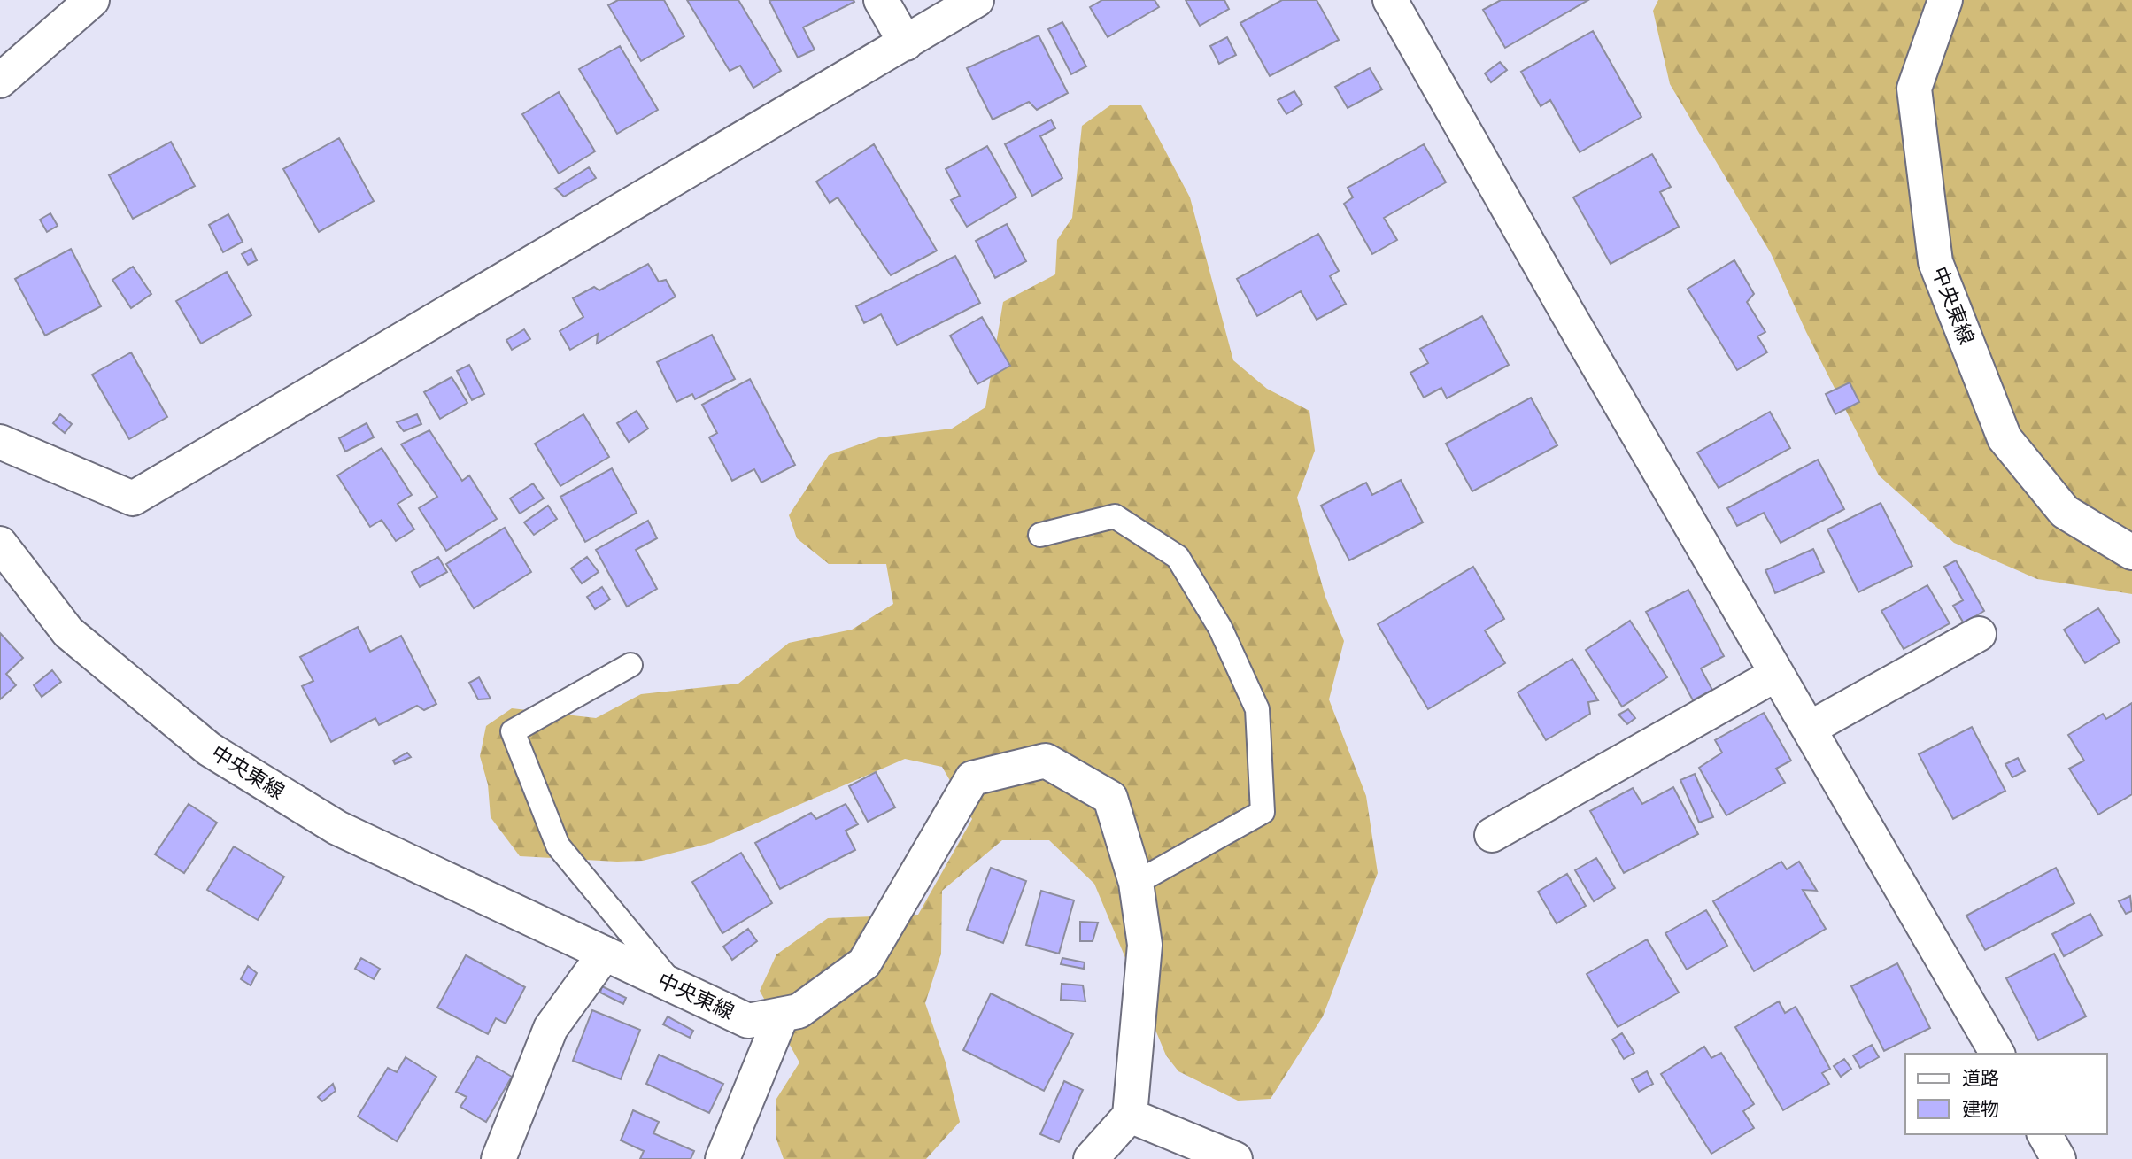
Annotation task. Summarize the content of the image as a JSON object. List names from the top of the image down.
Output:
{
  "streets": {
    "street": ["中央東線"]
  },
  "legend": ["道路", "建物"]
}
